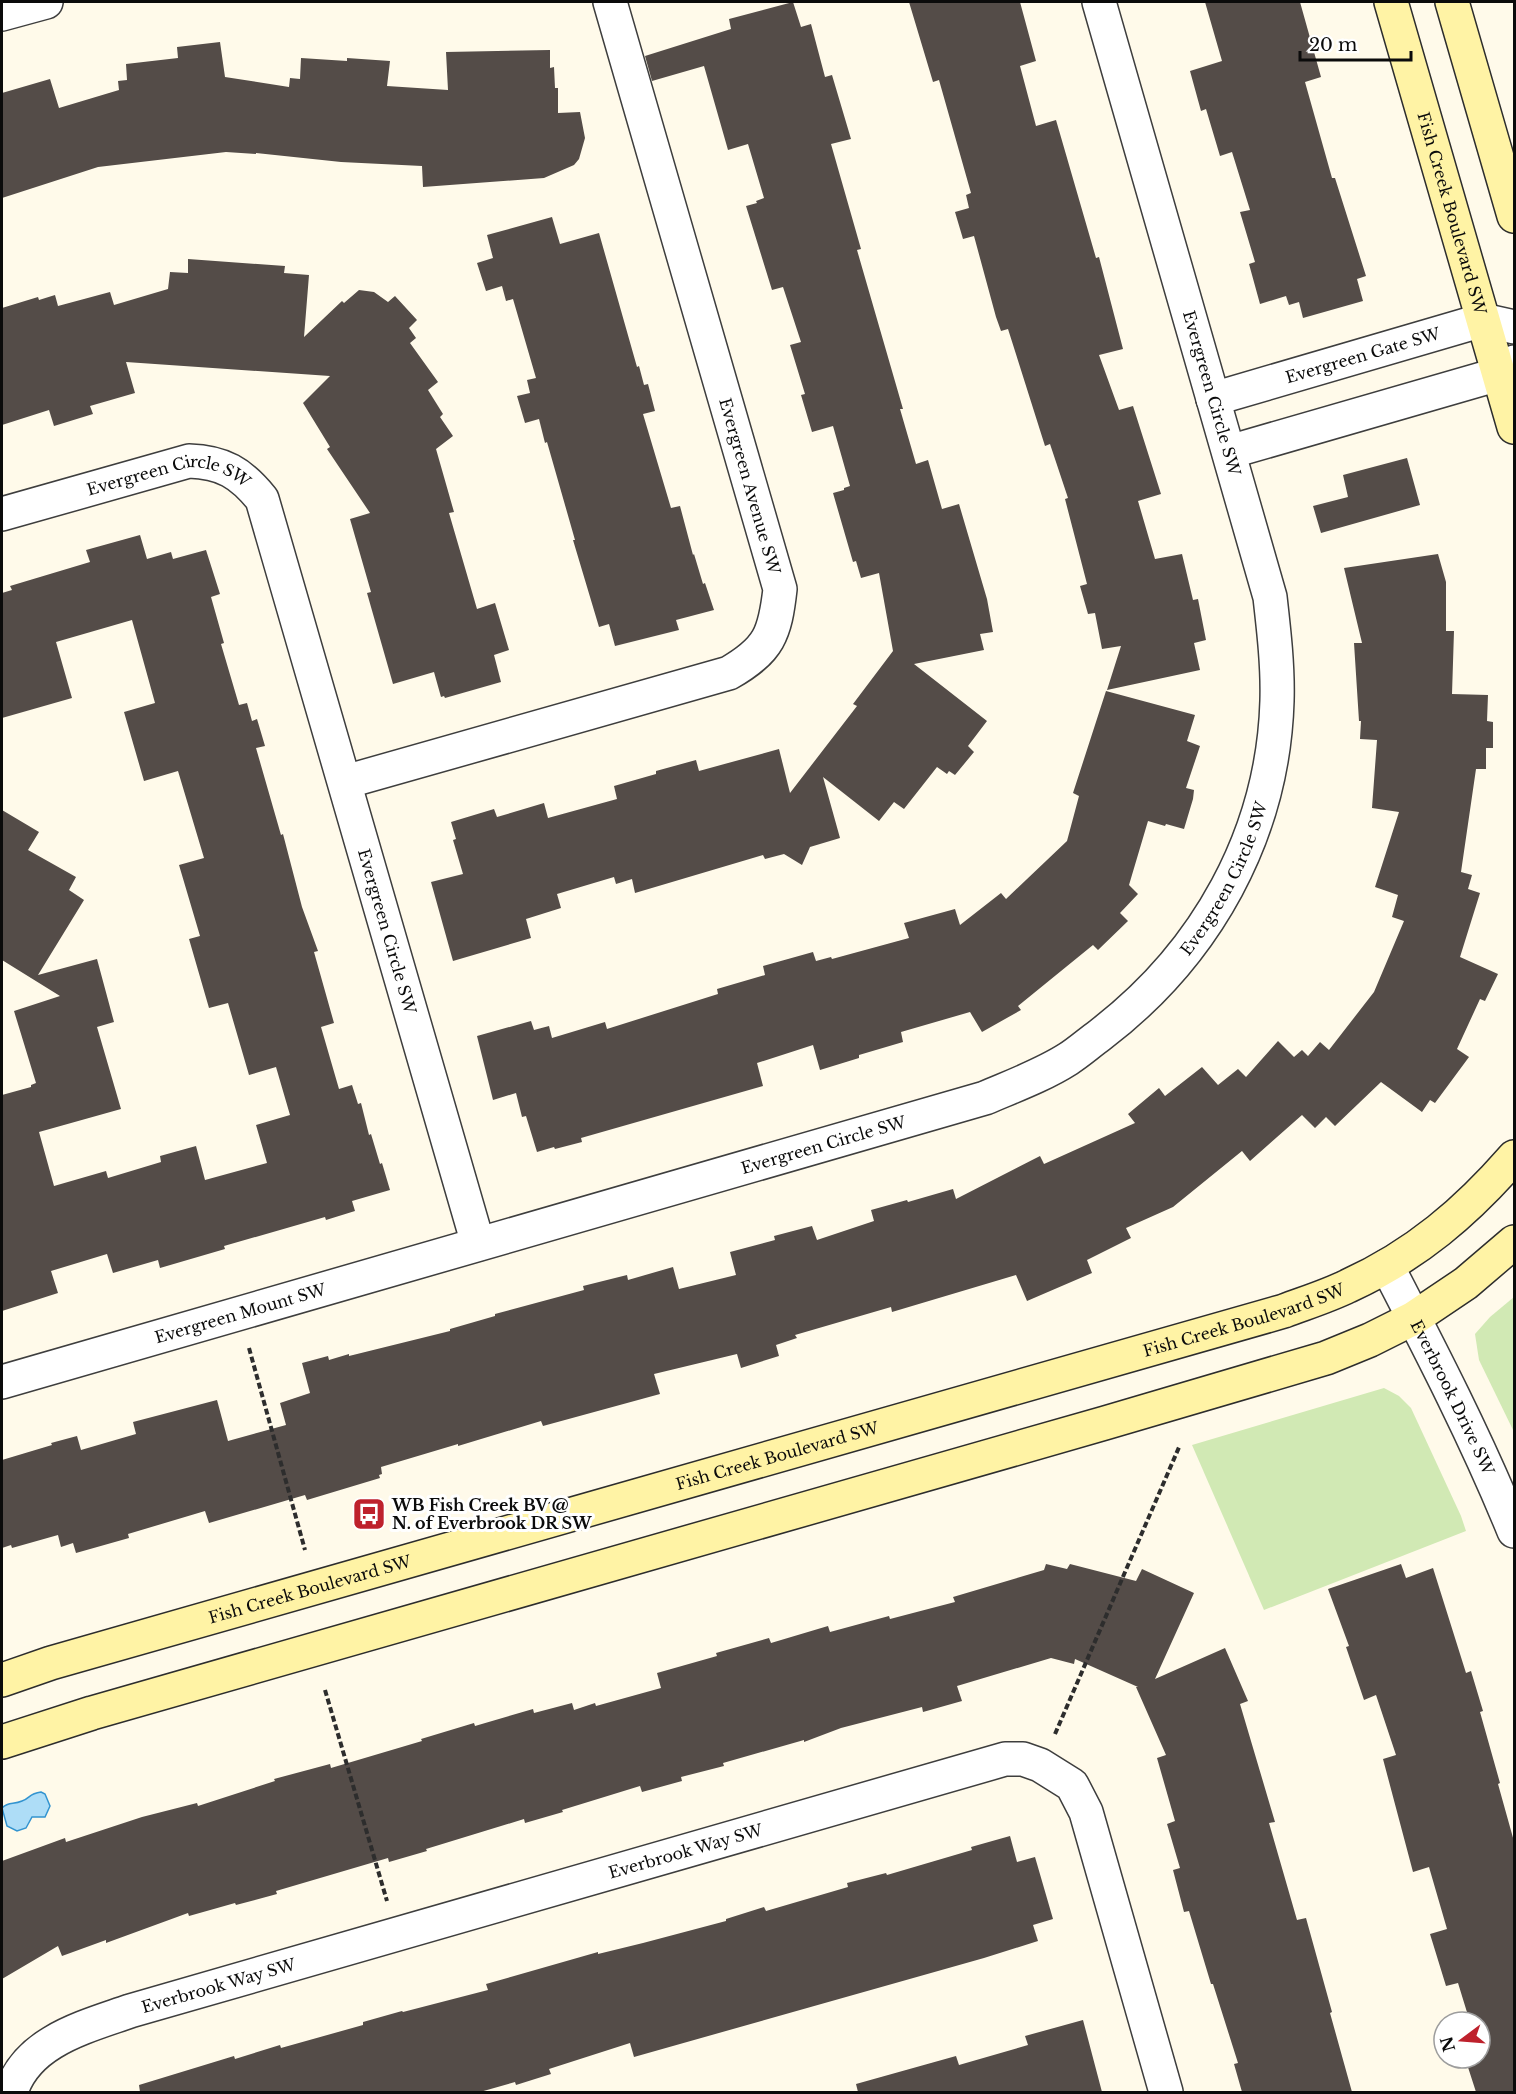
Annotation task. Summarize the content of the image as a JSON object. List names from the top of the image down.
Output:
{
  "streets": {
    "main road": ["Fish Creek Boulevard SW"],
    "street": [
      "Evergreen Gate SW",
      "Evergreen Circle SW",
      "Evergreen Avenue SW",
      "Evergreen Mount SW",
      "Everbrook Drive SW",
      "Everbrook Way SW"
    ]
  },
  "crossings": [
    ["Fish Creek Boulevard SW", "Evergreen Gate SW"],
    ["Fish Creek Boulevard SW", "Everbrook Drive SW"],
    ["Evergreen Gate SW", "Evergreen Circle SW"],
    ["Evergreen Circle SW", "Evergreen Avenue SW"],
    ["Evergreen Circle SW", "Evergreen Mount SW"]
  ],
  "places": {
    "bus stop": ["WB Fish Creek BV @ N. of Everbrook DR SW"]
  },
  "scale_bar": "20 m",
  "north": "left"
}
